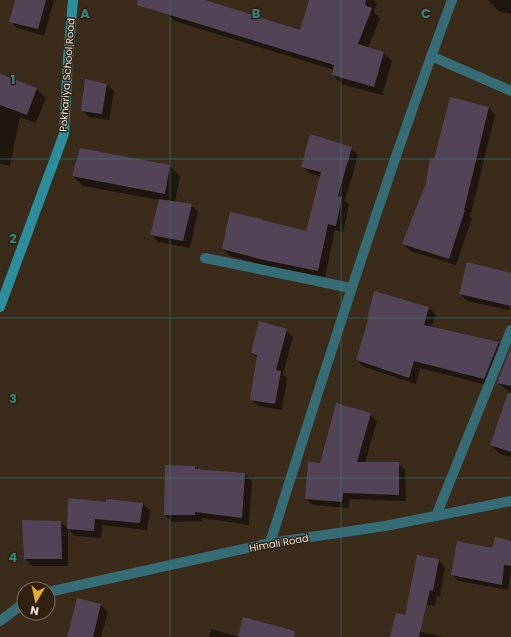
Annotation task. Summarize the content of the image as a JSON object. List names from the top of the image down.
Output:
{
  "streets": {
    "main road": ["Pokhariya School Road"],
    "street": ["Himali Road"]
  },
  "north": "bottom",
  "grid": {
    "columns": ["A", "B", "C"],
    "rows": [
      "1",
      "2",
      "3",
      "4"
    ]
  }
}
